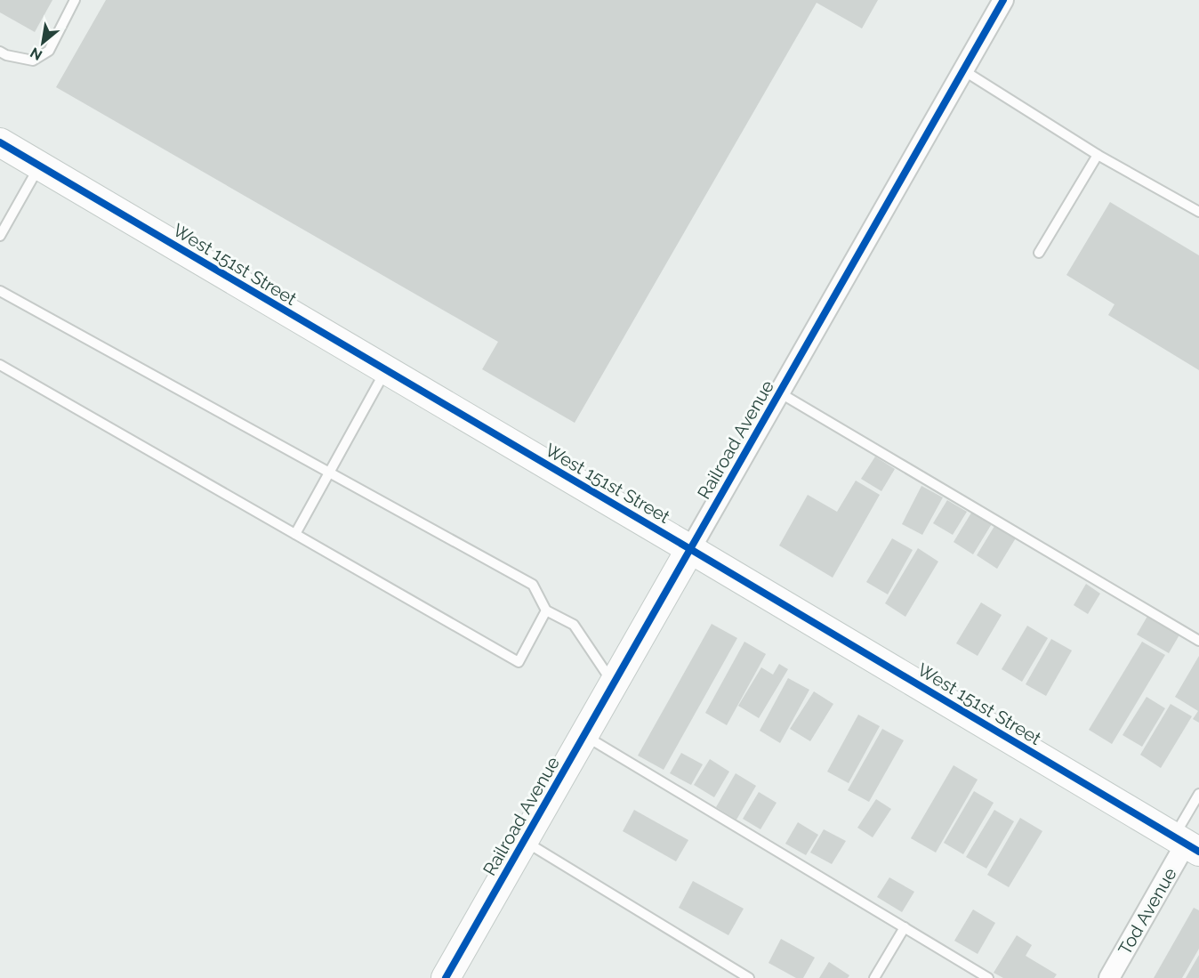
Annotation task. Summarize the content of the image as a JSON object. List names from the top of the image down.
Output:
{
  "streets": {
    "street": ["West 151st Street", "Railroad Avenue", "Tod Avenue"]
  },
  "crossings": [
    ["West 151st Street", "Railroad Avenue"],
    ["West 151st Street", "Tod Avenue"]
  ],
  "north": "bottom left"
}
